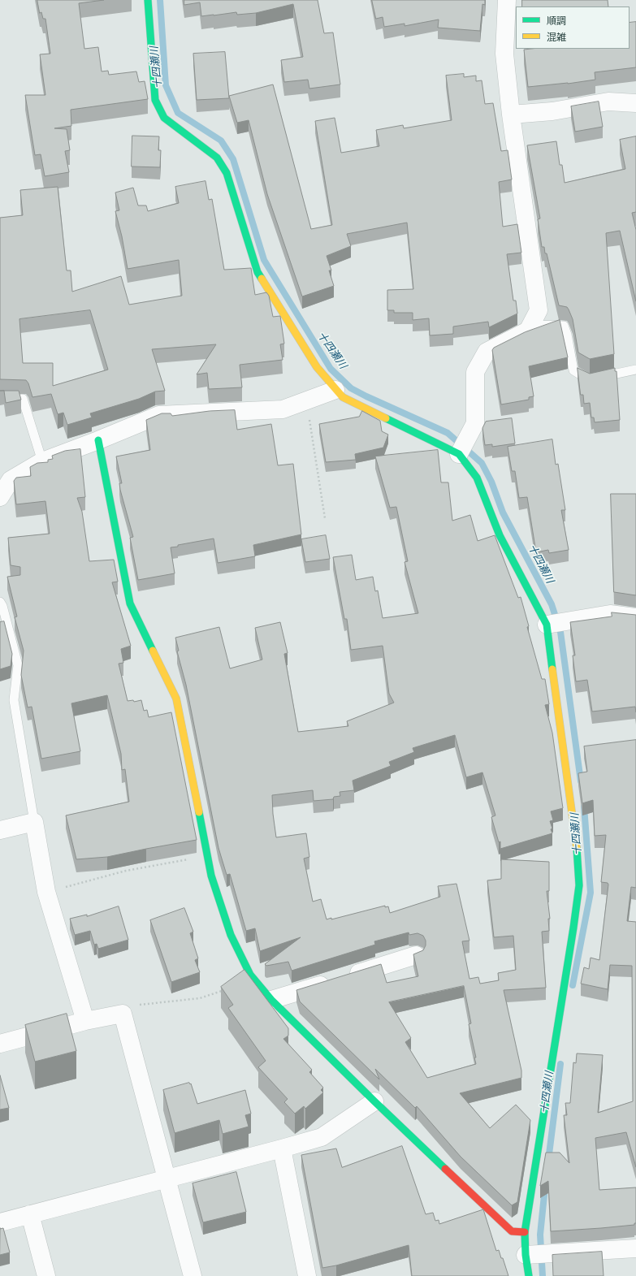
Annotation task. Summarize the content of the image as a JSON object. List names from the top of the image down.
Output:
{
  "water": ["十四瀬川"],
  "legend": ["順調", "混雑"]
}
